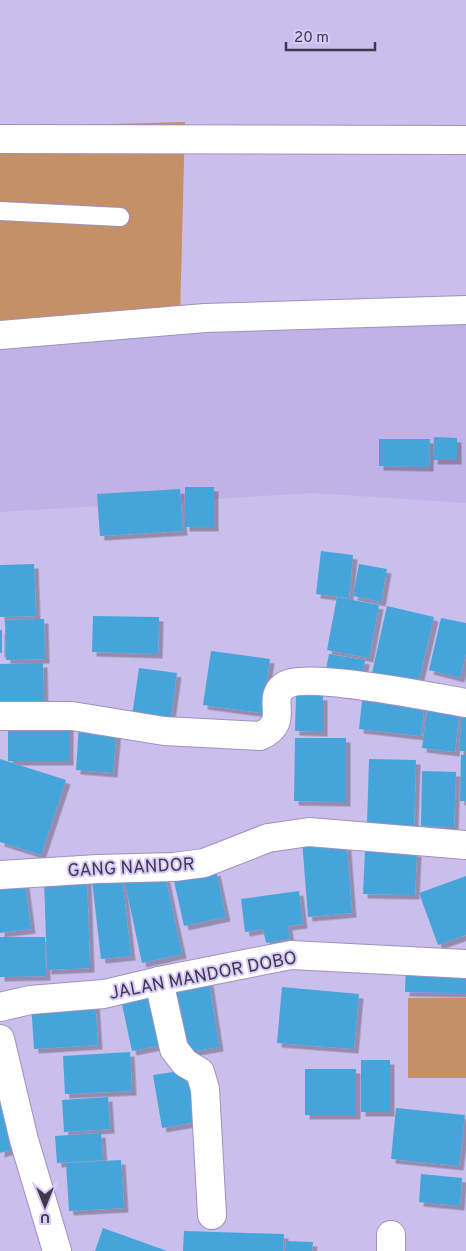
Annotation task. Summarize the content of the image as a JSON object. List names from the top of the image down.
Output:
{
  "streets": {
    "street": ["GANG NANDOR", "JALAN MANDOR DOBO"]
  },
  "scale_bar": "20 m",
  "north": "bottom"
}
